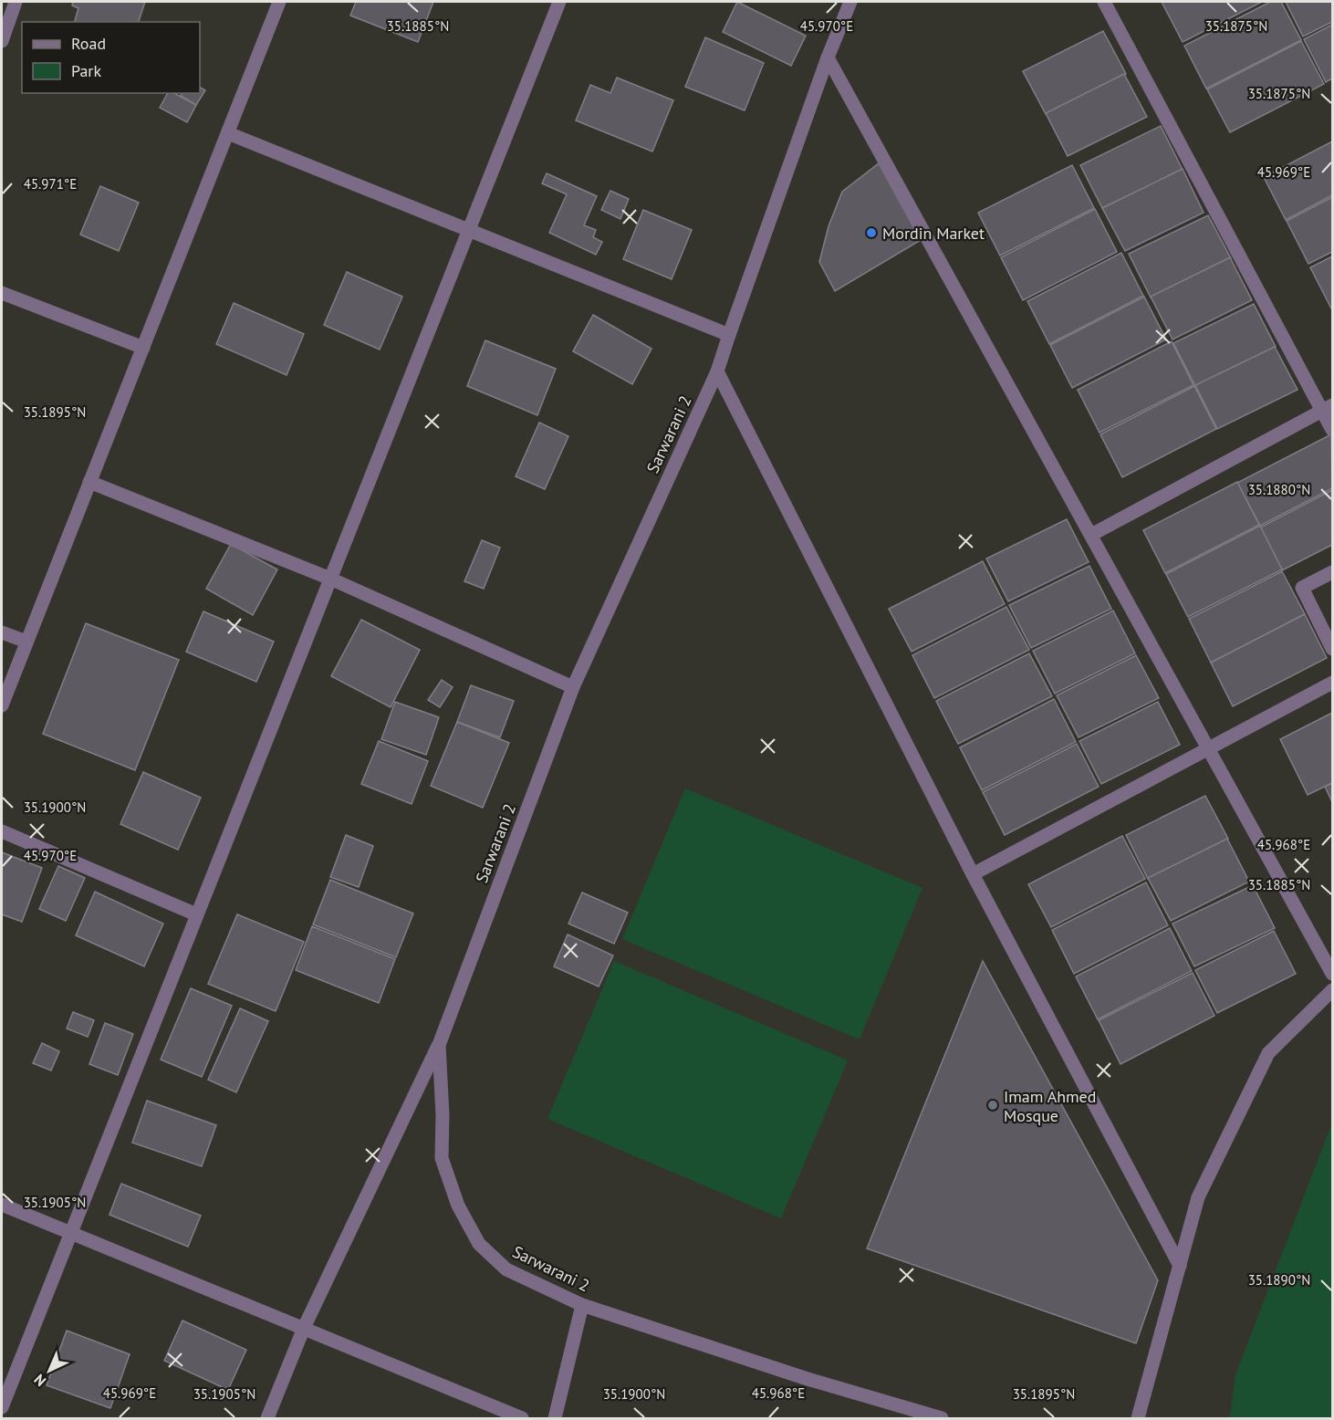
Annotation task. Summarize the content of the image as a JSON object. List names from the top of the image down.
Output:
{
  "streets": {
    "street": ["Sarwarani 2"]
  },
  "places": ["Mordin Market", "Imam Ahmed Mosque"],
  "legend": ["Road", "Park"],
  "north": "bottom left",
  "coordinates": [
    "35.1885°N",
    "35.1875°N",
    "45.970°E",
    "45.969°E",
    "45.971°E",
    "35.1895°N",
    "35.1880°N",
    "35.1900°N",
    "45.968°E",
    "35.1905°N",
    "35.1890°N"
  ]
}
